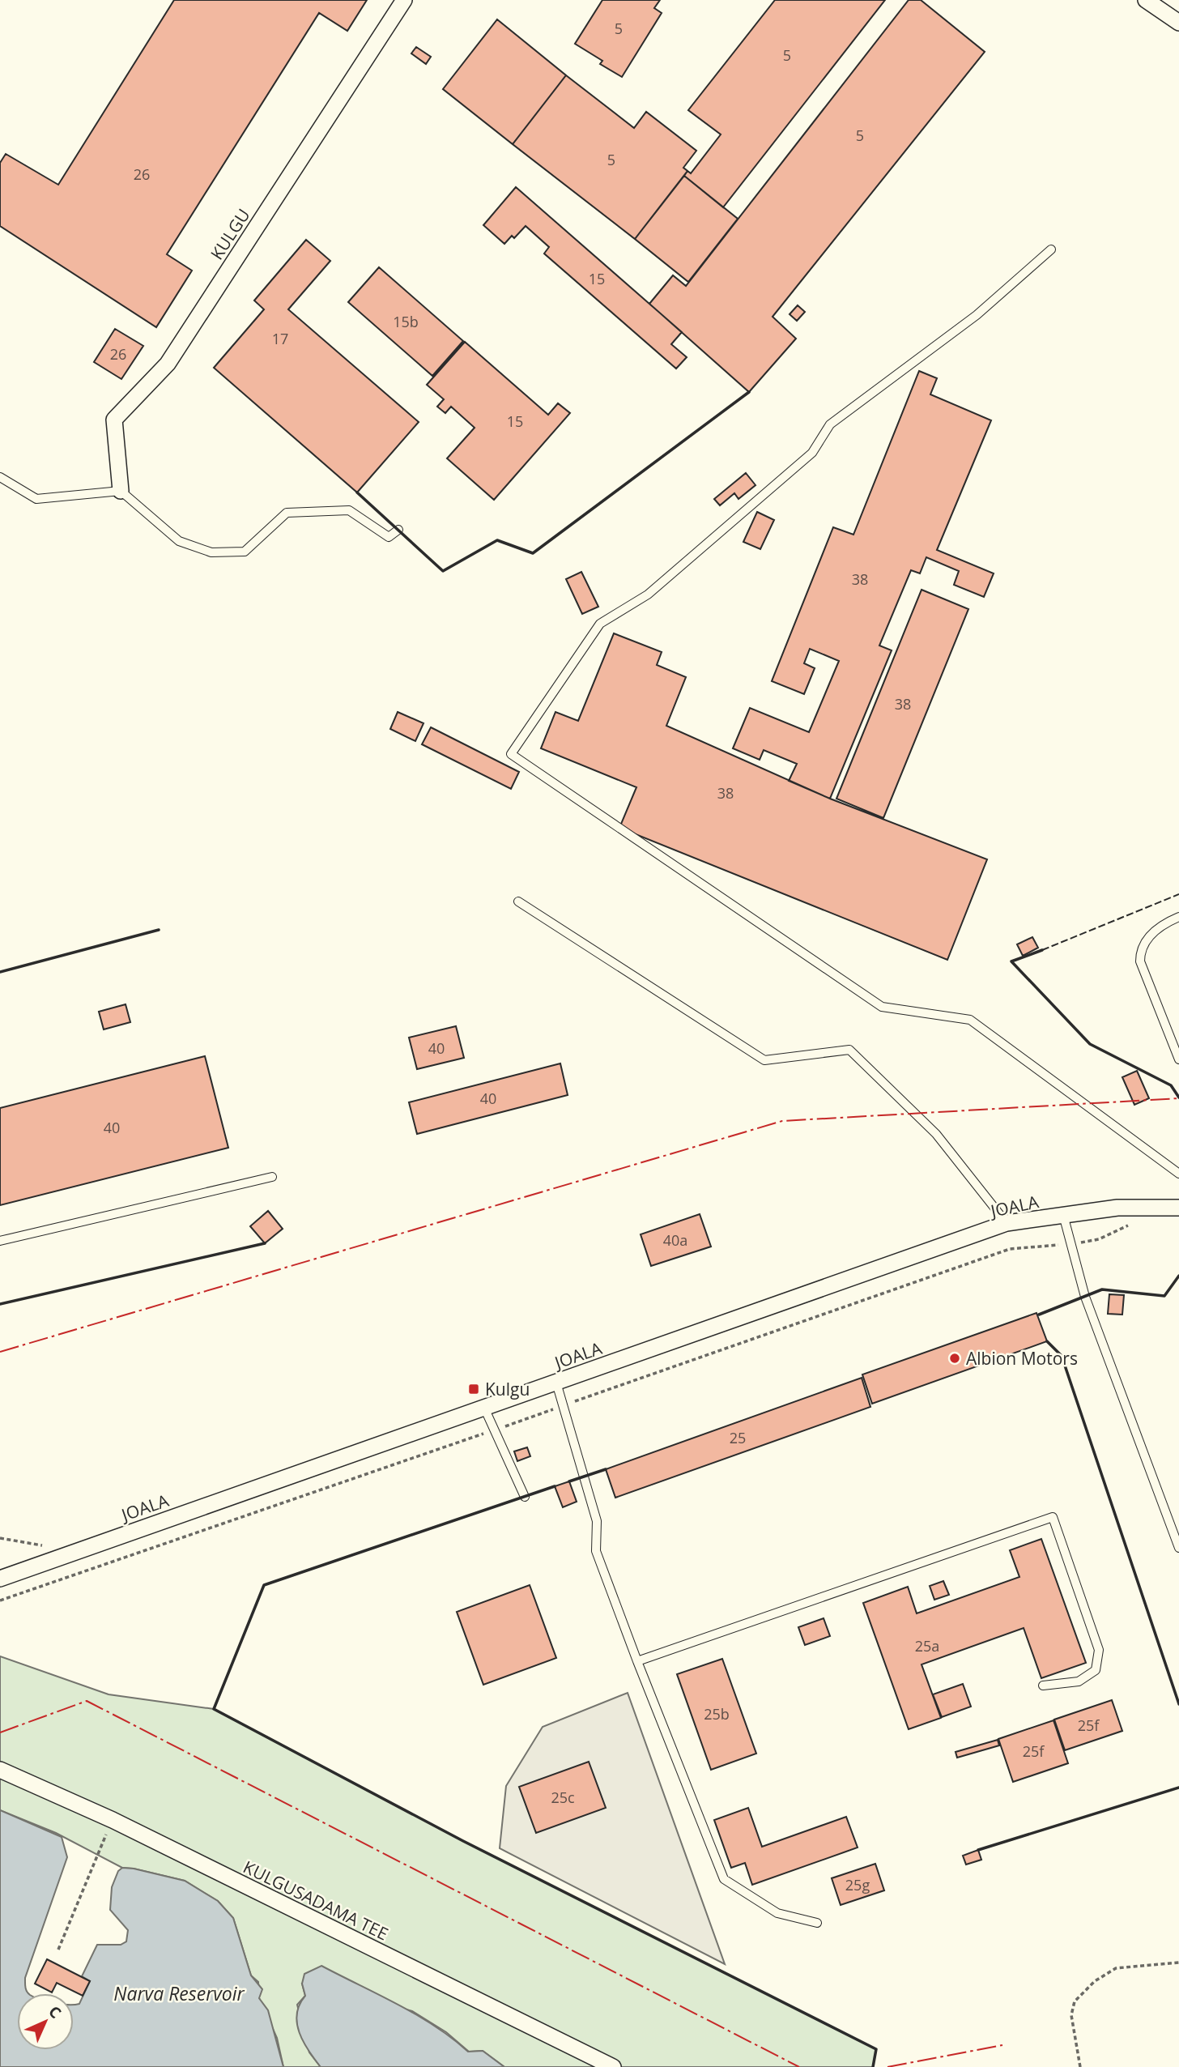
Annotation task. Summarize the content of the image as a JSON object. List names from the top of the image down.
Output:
{
  "streets": {
    "street": ["KULGU", "JOALA", "KULGUSADAMA TEE"]
  },
  "water": ["Narva Reservoir"],
  "places": {
    "other": ["Albion Motors"],
    "transit": ["Kulgu"]
  },
  "house_numbers": [
    "5",
    "5",
    "5",
    "5",
    "26",
    "15",
    "15b",
    "17",
    "26",
    "15",
    "38",
    "38",
    "38",
    "40",
    "40",
    "40",
    "40a",
    "25",
    "25a",
    "25b",
    "25f",
    "25f",
    "25c",
    "25g"
  ],
  "north": "top right"
}
